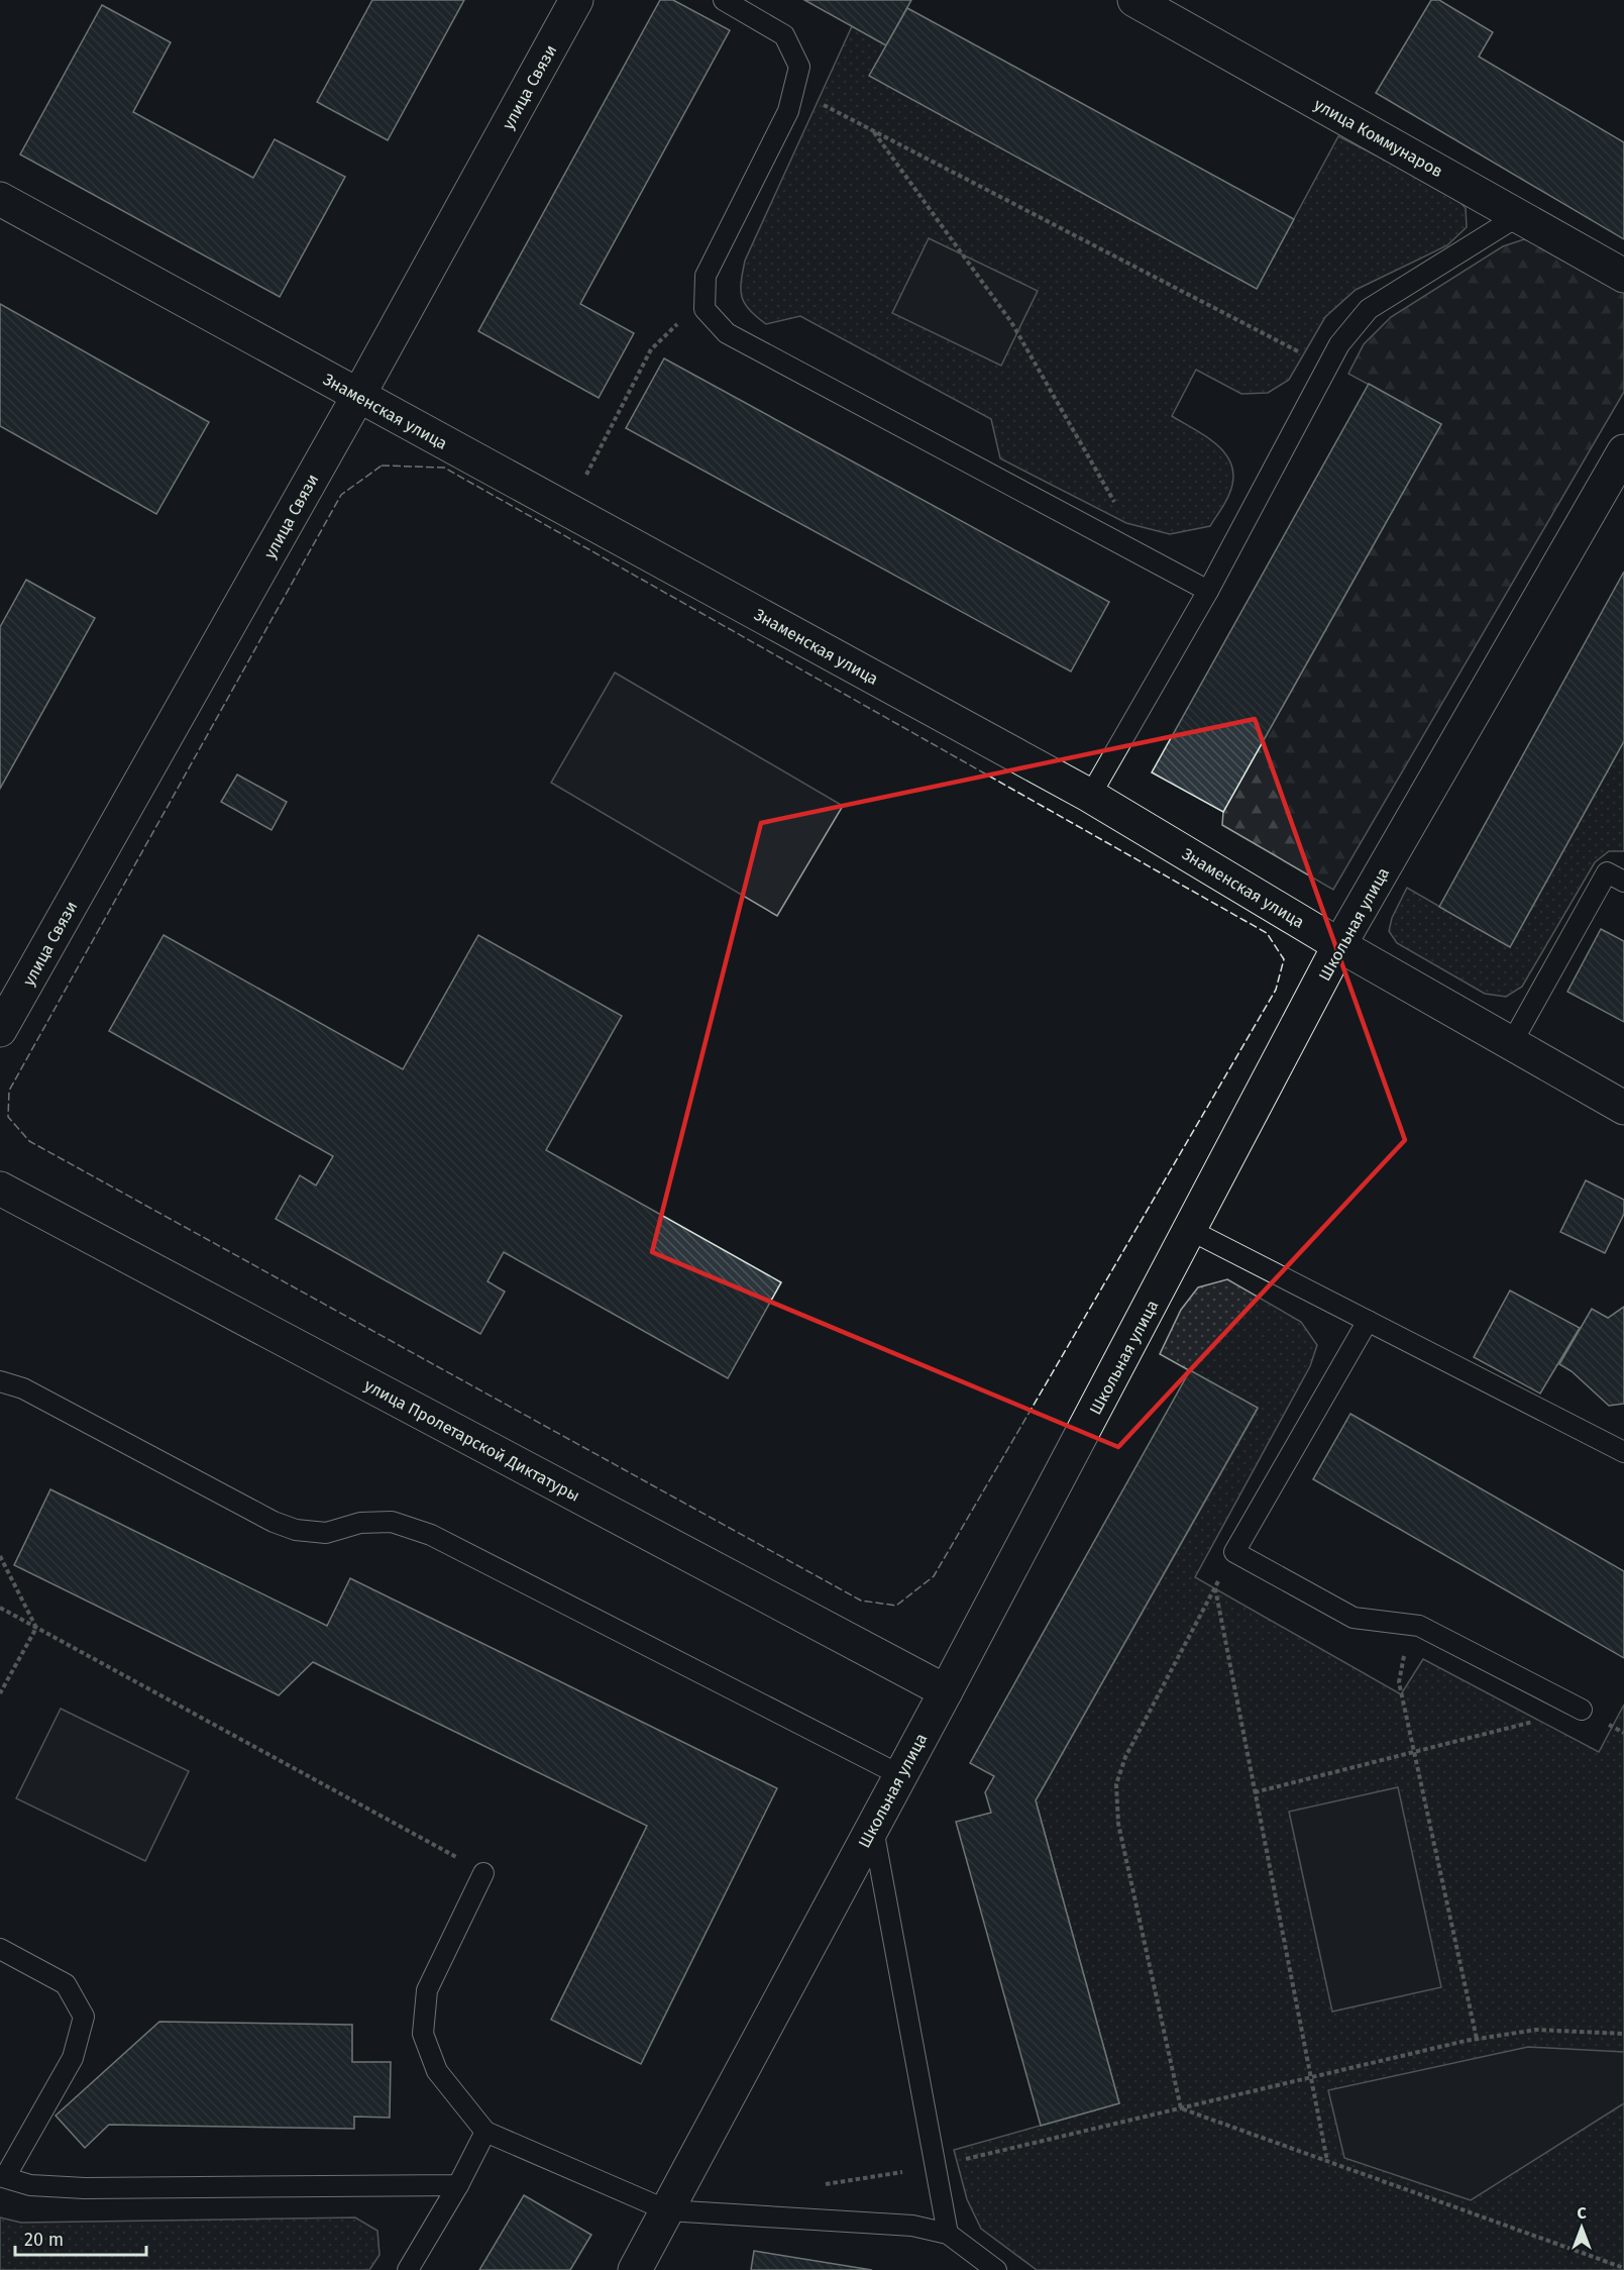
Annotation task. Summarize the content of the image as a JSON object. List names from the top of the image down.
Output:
{
  "streets": {
    "street": [
      "улица Связи",
      "улица Коммунаров",
      "Знаменская улица",
      "Школьная улица",
      "улица Пролетарской Диктатуры"
    ]
  },
  "crossings": [
    ["улица Связи", "Знаменская улица"],
    ["Знаменская улица", "Школьная улица"],
    ["Школьная улица", "улица Пролетарской Диктатуры"]
  ],
  "scale_bar": "20 m",
  "north": "top"
}
